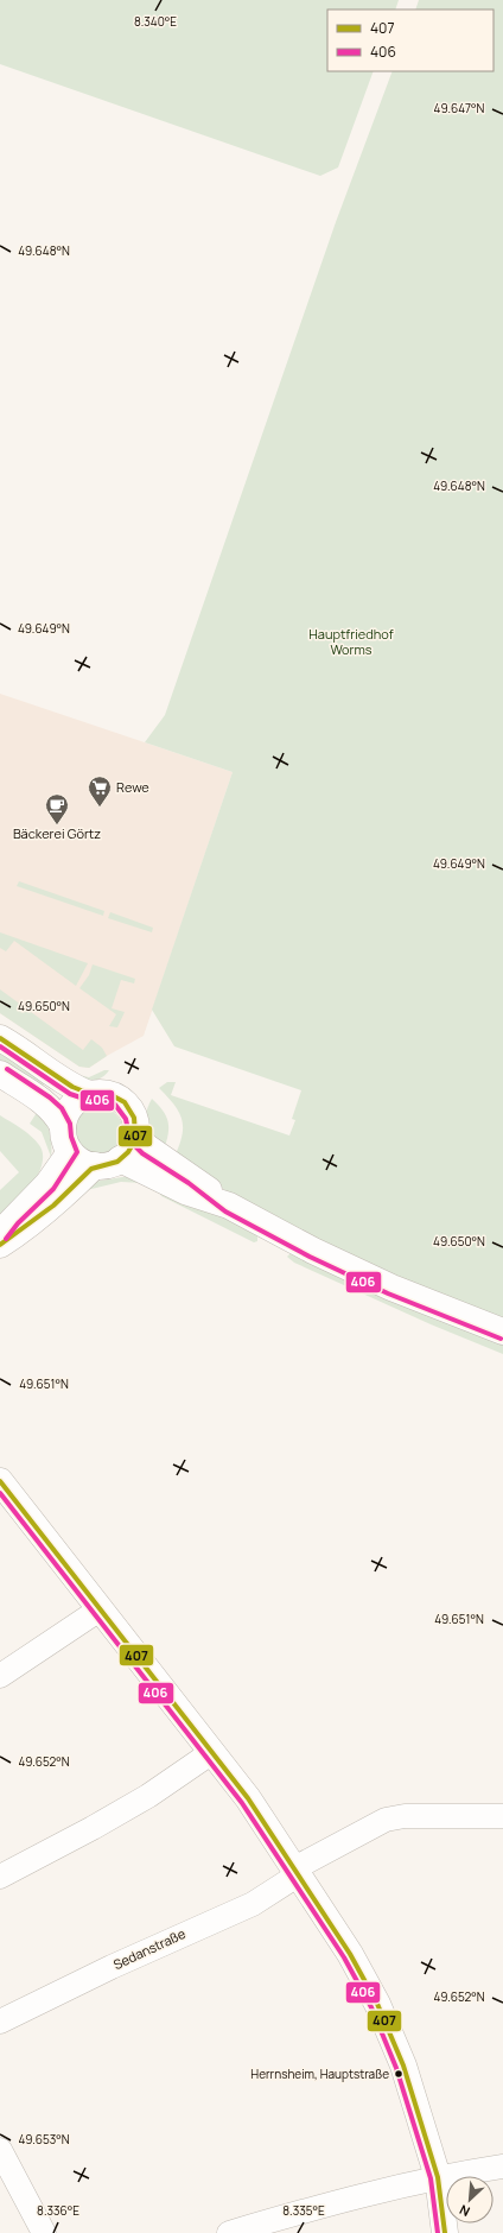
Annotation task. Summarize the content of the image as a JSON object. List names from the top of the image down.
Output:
{
  "streets": {
    "street": ["Sedanstraße"]
  },
  "parks": ["Hauptfriedhof Worms"],
  "places": {
    "supermarket": ["Rewe"],
    "cafe": ["Bäckerei Görtz"],
    "other": ["Herrnsheim, Hauptstraße"]
  },
  "lines": ["transit line 407", "transit line 406"],
  "legend": ["407", "406"],
  "north": "bottom left",
  "coordinates": [
    "8.340°E",
    "49.647°N",
    "49.648°N",
    "49.649°N",
    "49.650°N",
    "49.651°N",
    "49.652°N",
    "49.653°N",
    "8.336°E",
    "8.335°E"
  ]
}
